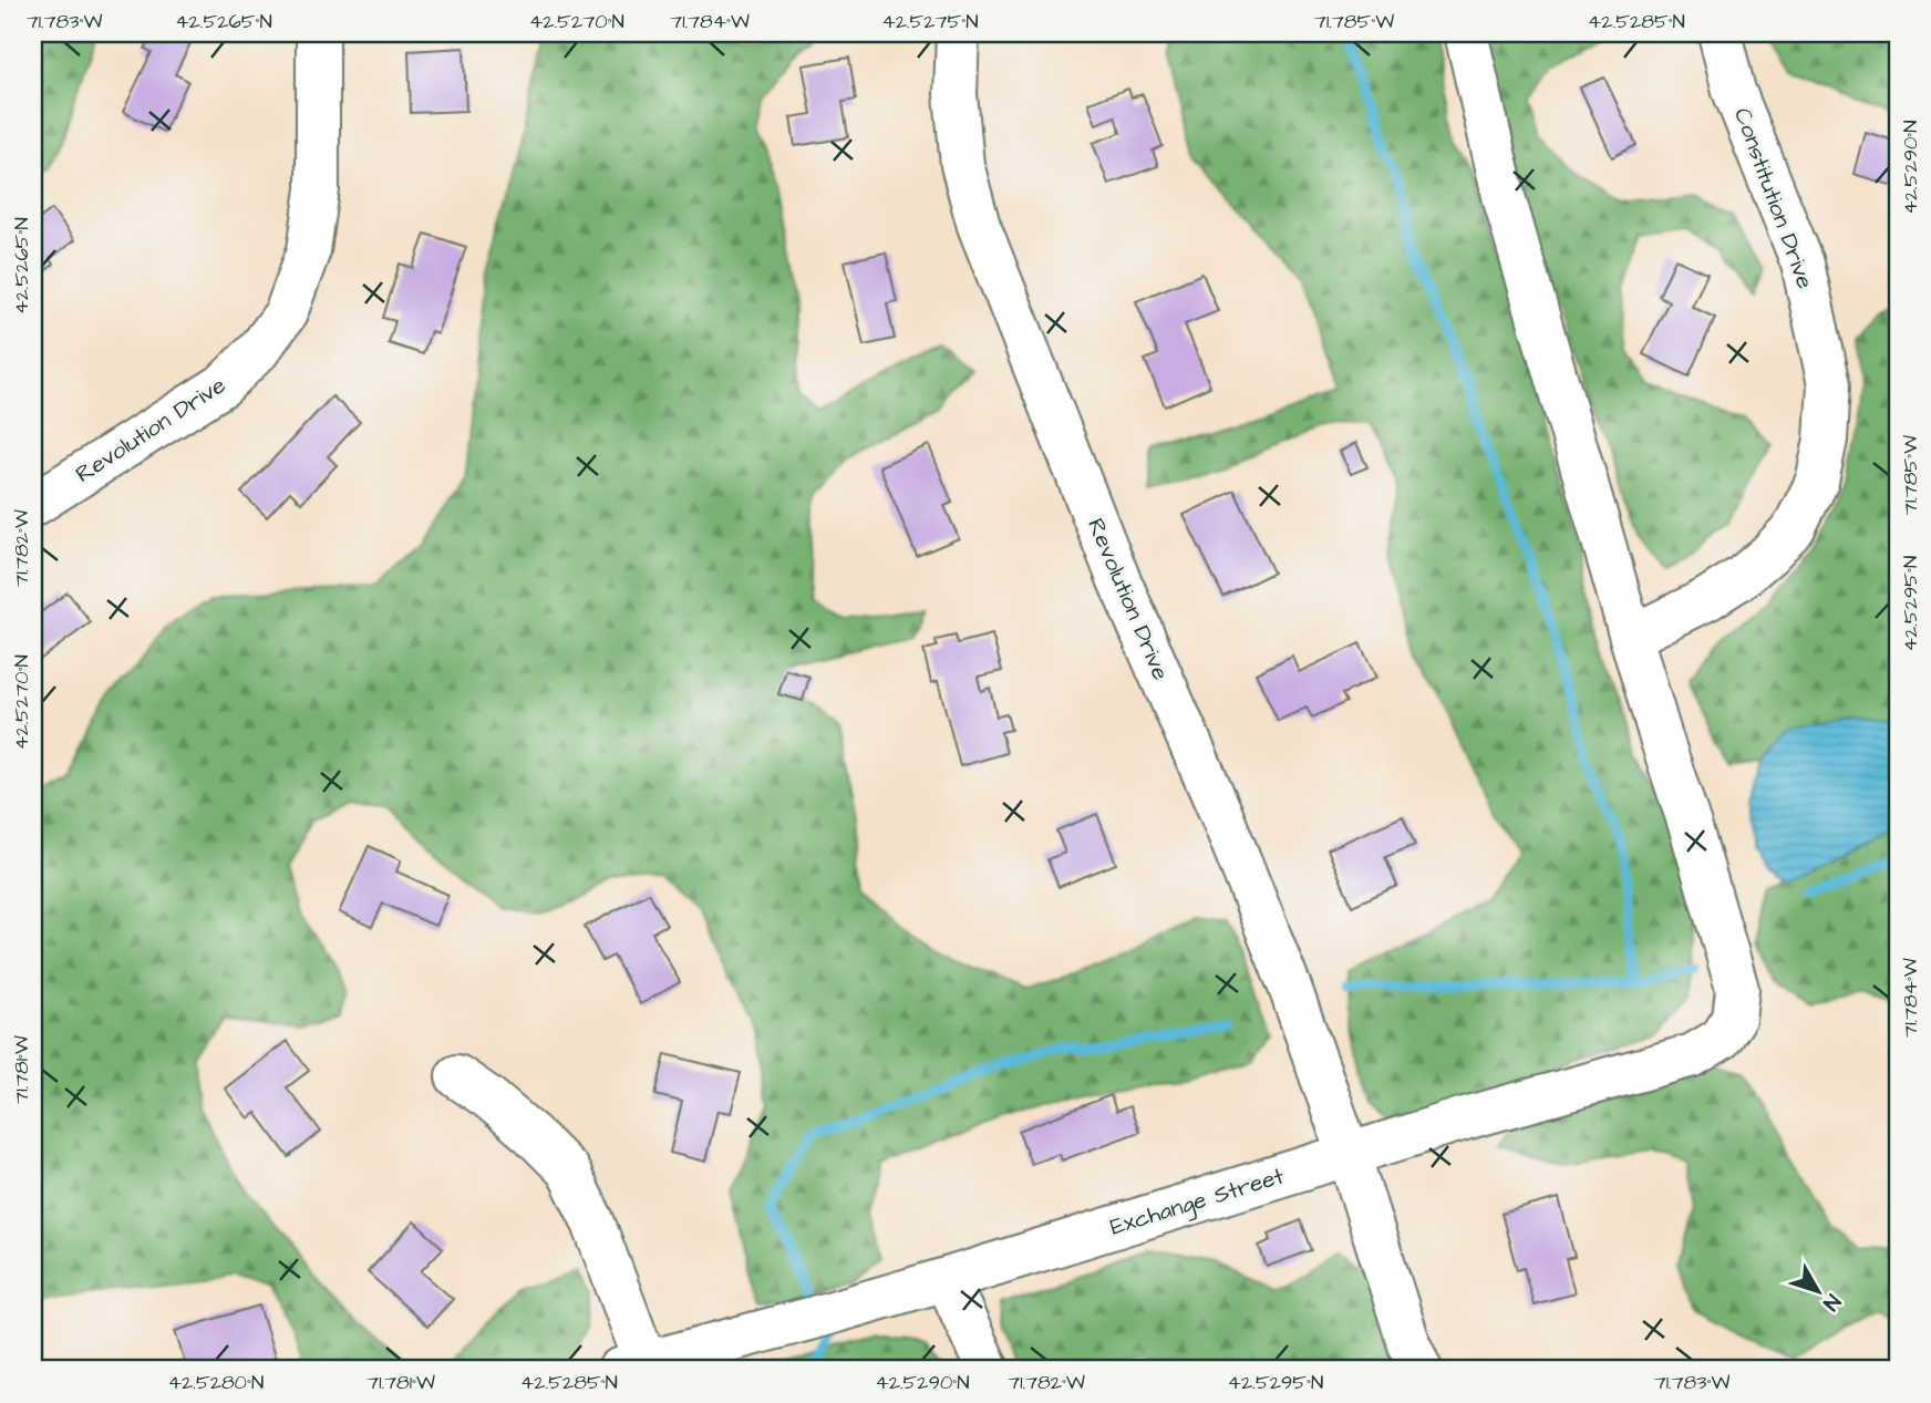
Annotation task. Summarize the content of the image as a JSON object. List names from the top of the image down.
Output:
{
  "streets": {
    "street": ["Constitution Drive", "Revolution Drive", "Exchange Street"]
  },
  "crossings": [
    ["Constitution Drive", "Exchange Street"],
    ["Revolution Drive", "Exchange Street"]
  ],
  "north": "bottom right",
  "coordinates": [
    "71.783°W",
    "42.5265°N",
    "42.5270°N",
    "71.784°W",
    "42.5275°N",
    "71.785°W",
    "42.5285°N",
    "42.5290°N",
    "71.782°W",
    "42.5295°N",
    "71.781°W",
    "42.5280°N"
  ]
}
